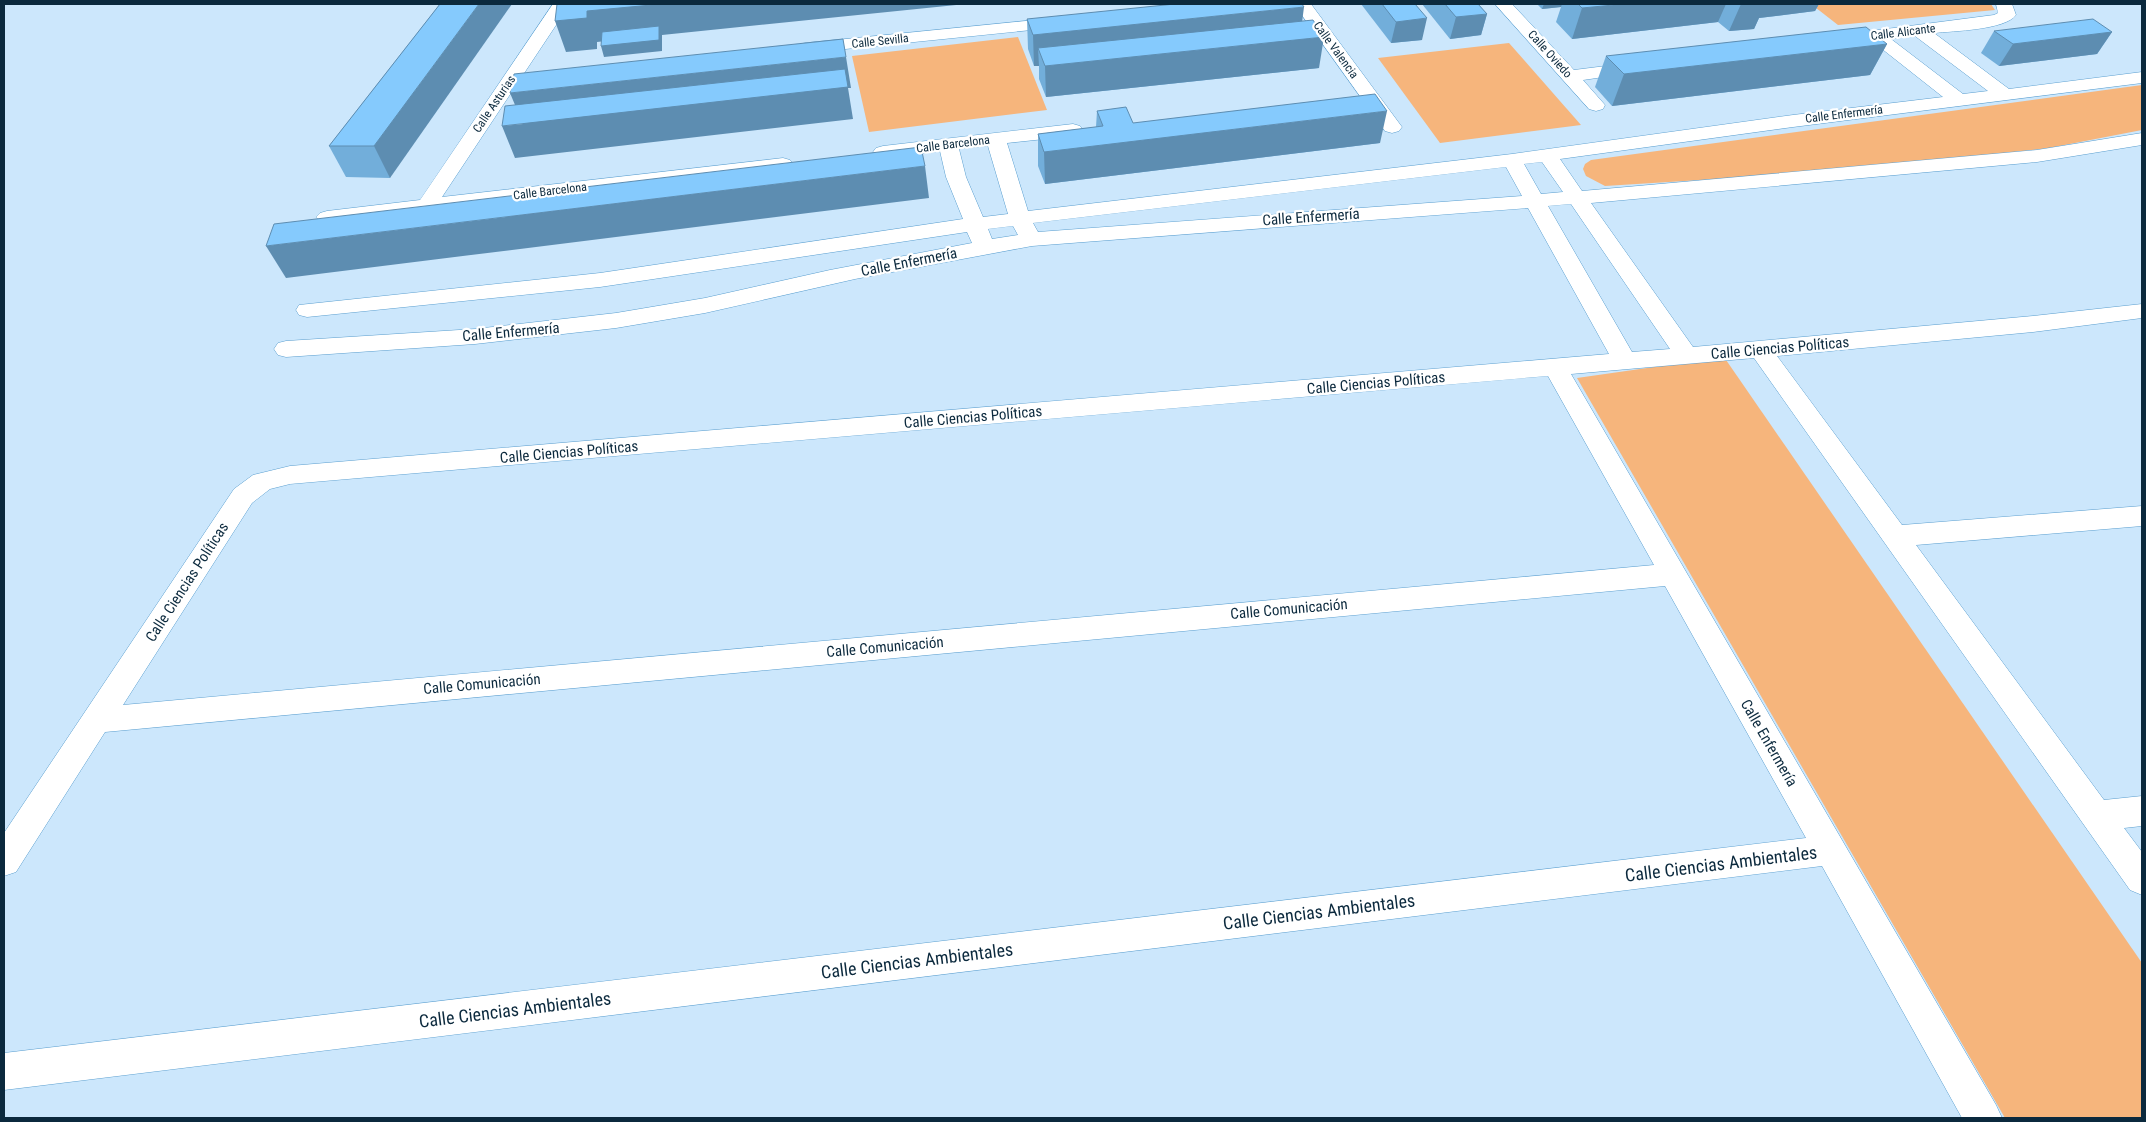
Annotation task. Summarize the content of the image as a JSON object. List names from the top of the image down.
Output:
{
  "streets": {
    "street": [
      "Calle Alicante",
      "Calle Sevilla",
      "Calle Valencia",
      "Calle Oviedo",
      "Calle Asturias",
      "Calle Enfermería",
      "Calle Barcelona",
      "Calle Ciencias Políticas",
      "Calle Comunicación",
      "Calle Ciencias Ambientales"
    ]
  },
  "crossings": [
    ["Calle Asturias", "Calle Barcelona"],
    ["Calle Enfermería", "Calle Ciencias Políticas"],
    ["Calle Enfermería", "Calle Comunicación"],
    ["Calle Enfermería", "Calle Ciencias Ambientales"],
    ["Calle Ciencias Políticas", "Calle Comunicación"]
  ]
}
